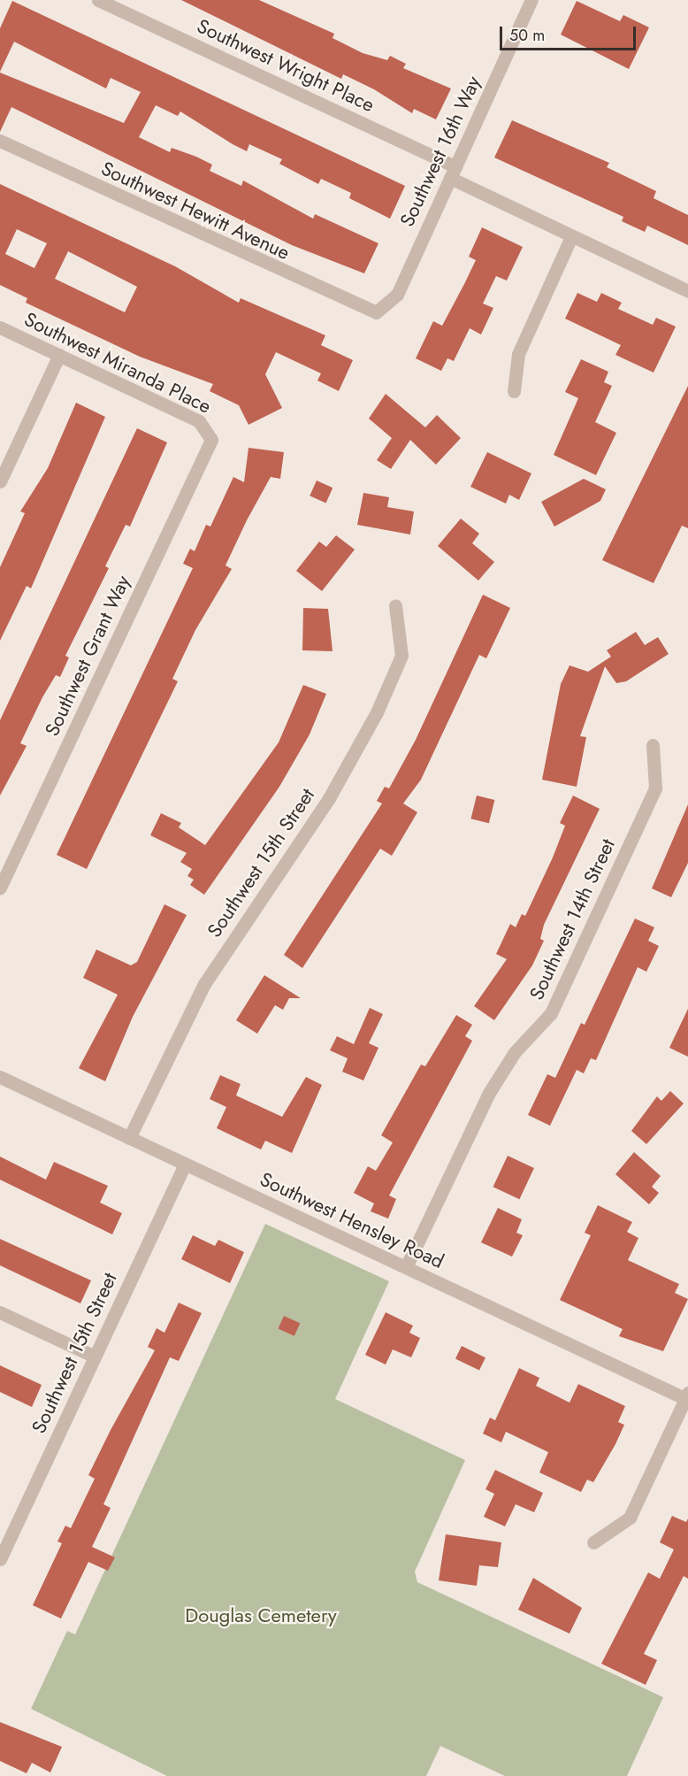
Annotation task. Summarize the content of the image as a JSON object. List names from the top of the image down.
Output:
{
  "streets": {
    "street": [
      "Southwest Wright Place",
      "Southwest 16th Way",
      "Southwest Hewitt Avenue",
      "Southwest Miranda Place",
      "Southwest Grant Way",
      "Southwest 15th Street",
      "Southwest 14th Street",
      "Southwest Hensley Road"
    ]
  },
  "crossings": [
    ["Southwest Wright Place", "Southwest 16th Way"],
    ["Southwest 16th Way", "Southwest Hewitt Avenue"],
    ["Southwest Miranda Place", "Southwest Grant Way"],
    ["Southwest 15th Street", "Southwest Hensley Road"],
    ["Southwest 14th Street", "Southwest Hensley Road"]
  ],
  "parks": ["Douglas Cemetery"],
  "scale_bar": "50 m"
}
